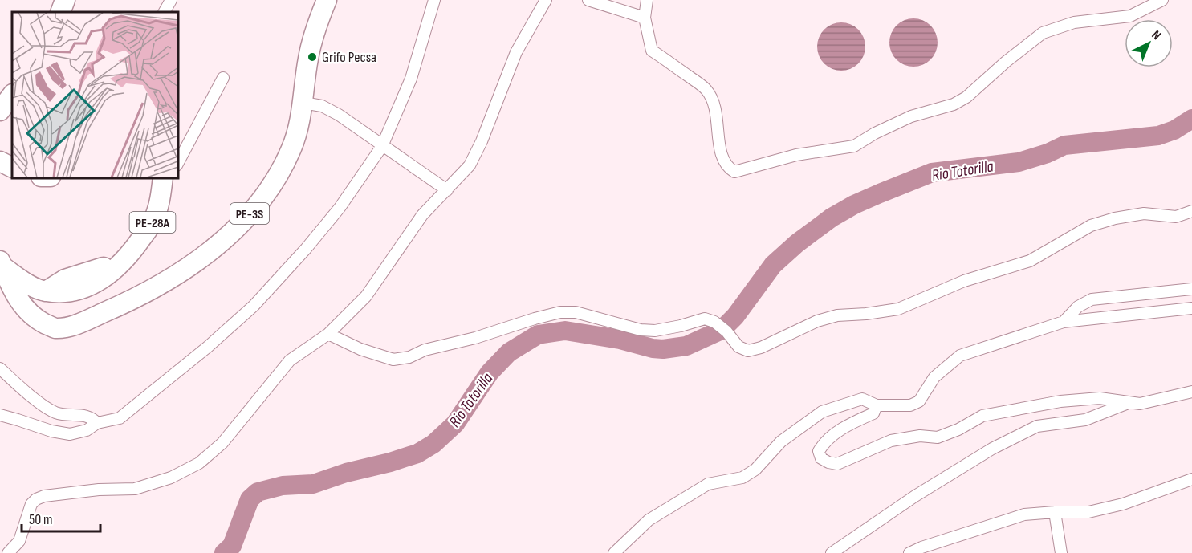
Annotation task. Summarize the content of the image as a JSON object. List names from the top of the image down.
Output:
{
  "streets": {
    "highway": ["PE-3S", "PE-28A"]
  },
  "water": ["Rio Totorilla"],
  "places": ["Grifo Pecsa"],
  "scale_bar": "50 m",
  "north": "top right"
}
